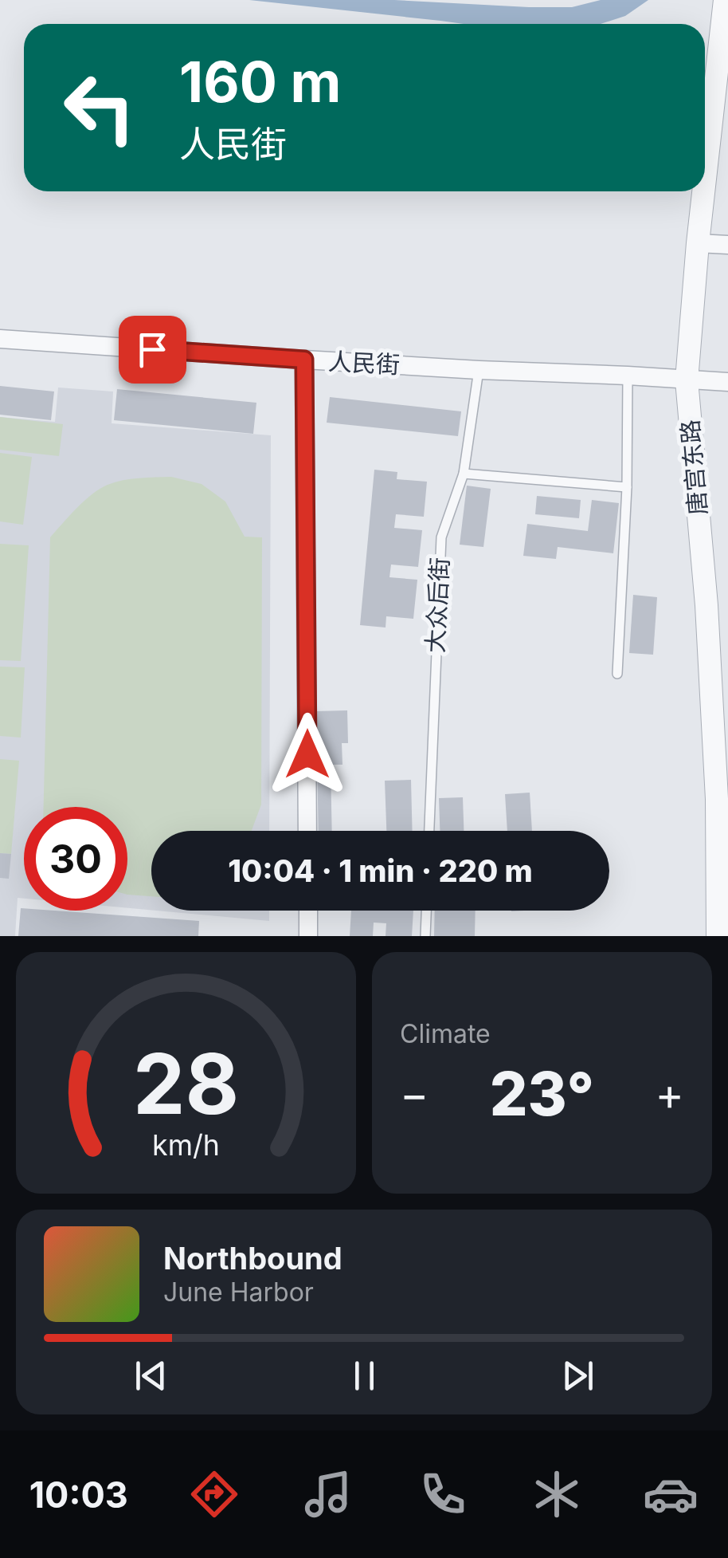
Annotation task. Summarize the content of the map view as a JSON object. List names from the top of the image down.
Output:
{
  "streets": {
    "street": ["人民街", "唐宫东路"],
    "lane": ["大众后街"]
  },
  "crossings": [
    ["人民街", "唐宫东路"],
    ["人民街", "大众后街"]
  ],
  "page": {
    "turn": ["160 m", "人民街"],
    "limit": "30",
    "trip": "10:04 · 1 min · 220 m",
    "tile": "Climate",
    "heat": ["−", "23°", "+"],
    "song": ["Northbound", "June Harbor"],
    "tabs": "10:03",
    "gauge": ["28", "km/h"]
  }
}
